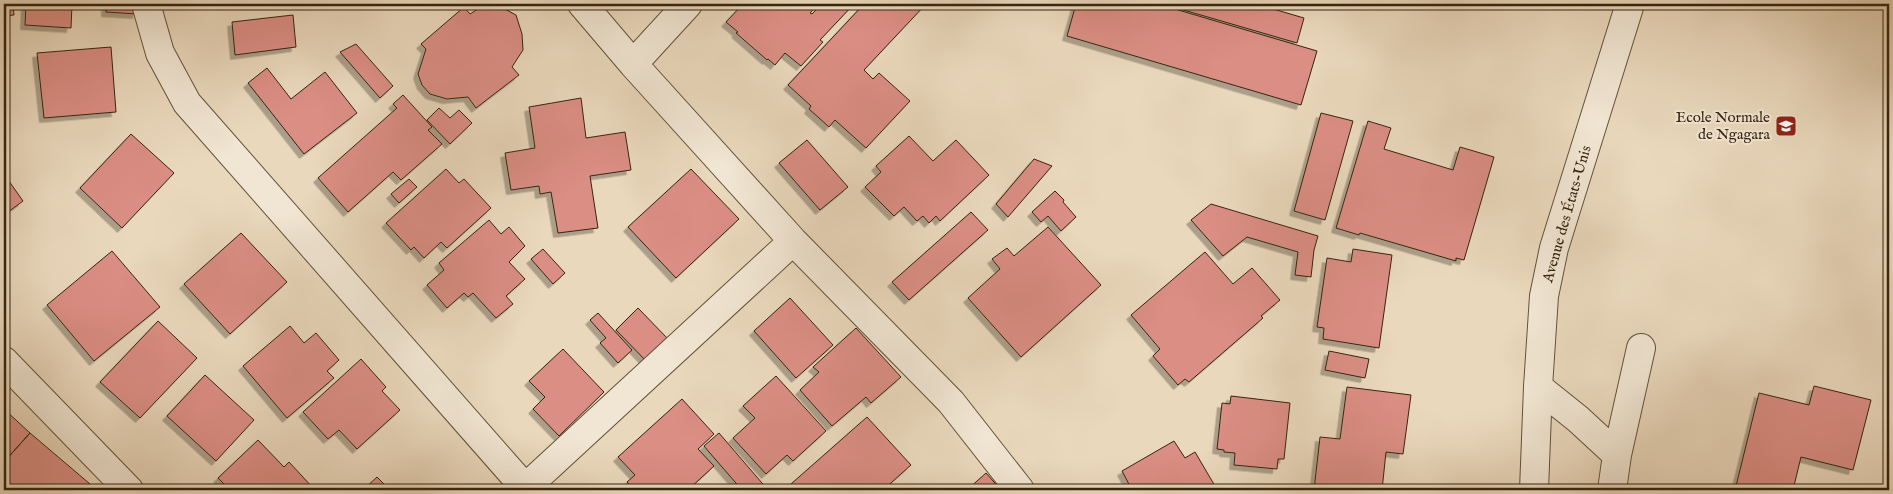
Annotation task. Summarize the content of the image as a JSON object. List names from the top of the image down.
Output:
{
  "streets": {
    "street": ["Avenue des États-Unis"]
  },
  "places": {
    "school or university": ["Ecole Normale de Ngagara"]
  }
}
